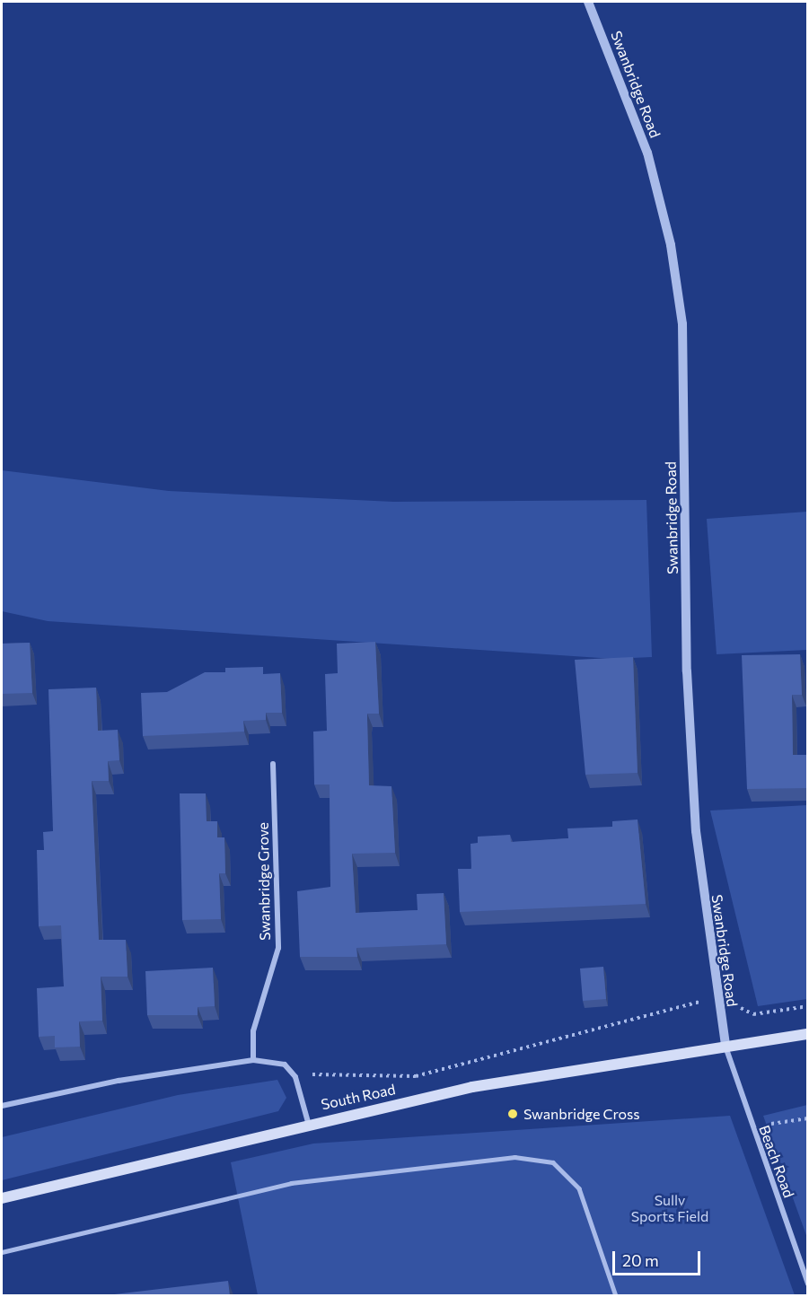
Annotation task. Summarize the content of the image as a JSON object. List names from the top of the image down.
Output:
{
  "streets": {
    "main road": ["South Road"],
    "street": ["Swanbridge Road", "Swanbridge Grove", "Beach Road"]
  },
  "crossings": [
    ["Swanbridge Road", "South Road"],
    ["Swanbridge Road", "Beach Road"],
    ["South Road", "Beach Road"]
  ],
  "parks": ["Sully Sports Field"],
  "places": ["Swanbridge Cross"],
  "scale_bar": "20 m"
}
